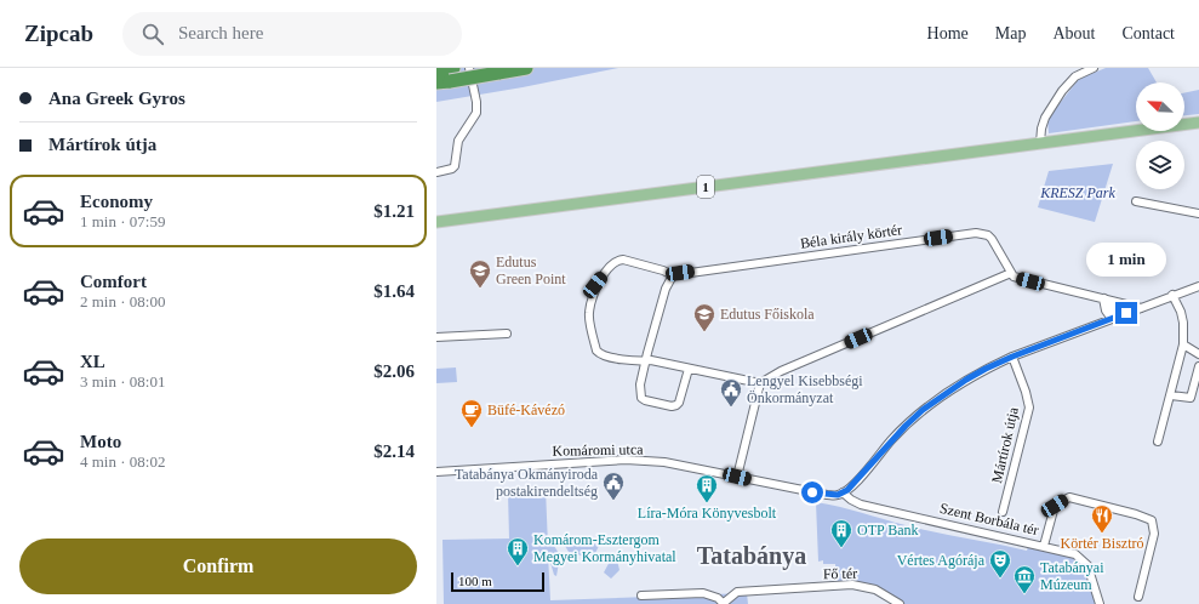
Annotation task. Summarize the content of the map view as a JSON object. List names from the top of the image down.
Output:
{
  "streets": {
    "main road": ["1"],
    "street": [
      "Béla király körtér",
      "Mártírok útja",
      "Komáromi utca",
      "Szent Borbála tér",
      "Fő tér"
    ]
  },
  "crossings": [
    ["Komáromi utca", "Szent Borbála tér"]
  ],
  "districts": ["Tatabánya"],
  "parks": ["KRESZ Park"],
  "places": {
    "school or university": ["Edutus Green Point", "Edutus Főiskola"],
    "public building": ["Lengyel Kisebbségi Önkormányzat", "Tatabánya Okmányiroda postakirendeltség"],
    "cafe": ["Büfé-Kávézó"],
    "building": ["Líra-Móra Könyvesbolt", "OTP Bank", "Komárom-Esztergom Megyei Kormányhivatal"],
    "restaurant": ["Körtér Bisztró"],
    "theatre": ["Vértes Agórája"],
    "museum": ["Tatabányai Múzeum"]
  },
  "scale_bar": "100 m",
  "north": "top left",
  "page": {
    "header": "Zipcab",
    "search": "Search here",
    "nav": [
      "Home",
      "Map",
      "About",
      "Contact"
    ],
    "banner": ["Ana Greek Gyros", "Mártírok útja"],
    "list": [
      {
        "name": "Economy",
        "note": "1 min · 07:59",
        "value": "$1.21"
      },
      {
        "name": "Comfort",
        "note": "2 min · 08:00",
        "value": "$1.64"
      },
      {
        "name": "XL",
        "note": "3 min · 08:01",
        "value": "$2.06"
      },
      {
        "name": "Moto",
        "note": "4 min · 08:02",
        "value": "$2.14"
      }
    ],
    "bubble": "1 min",
    "buttons": "Confirm",
    "scale": "100 m"
  }
}
